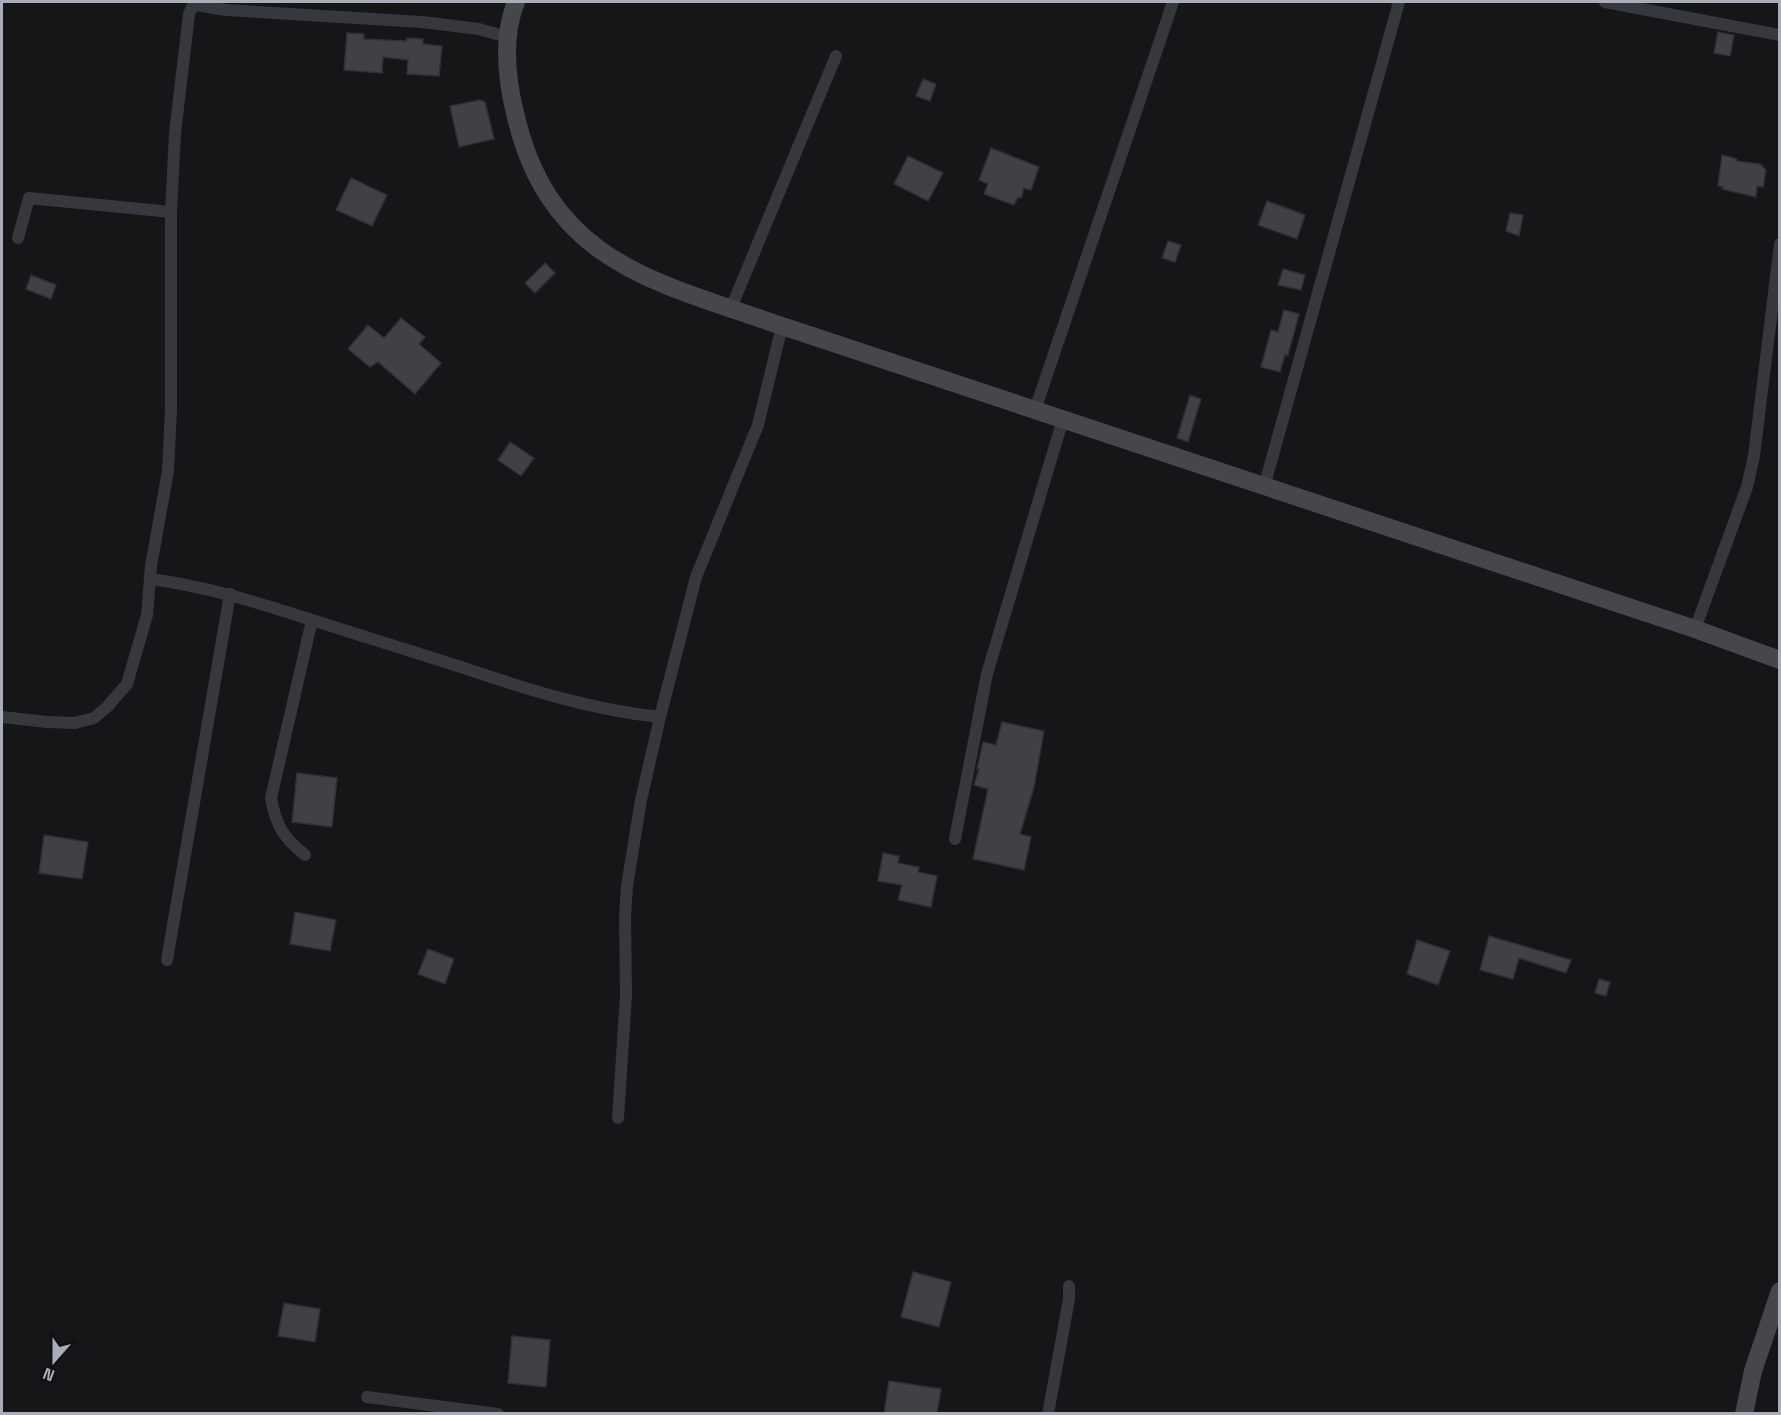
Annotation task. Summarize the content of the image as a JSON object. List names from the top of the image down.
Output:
{
  "north": "bottom"
}
